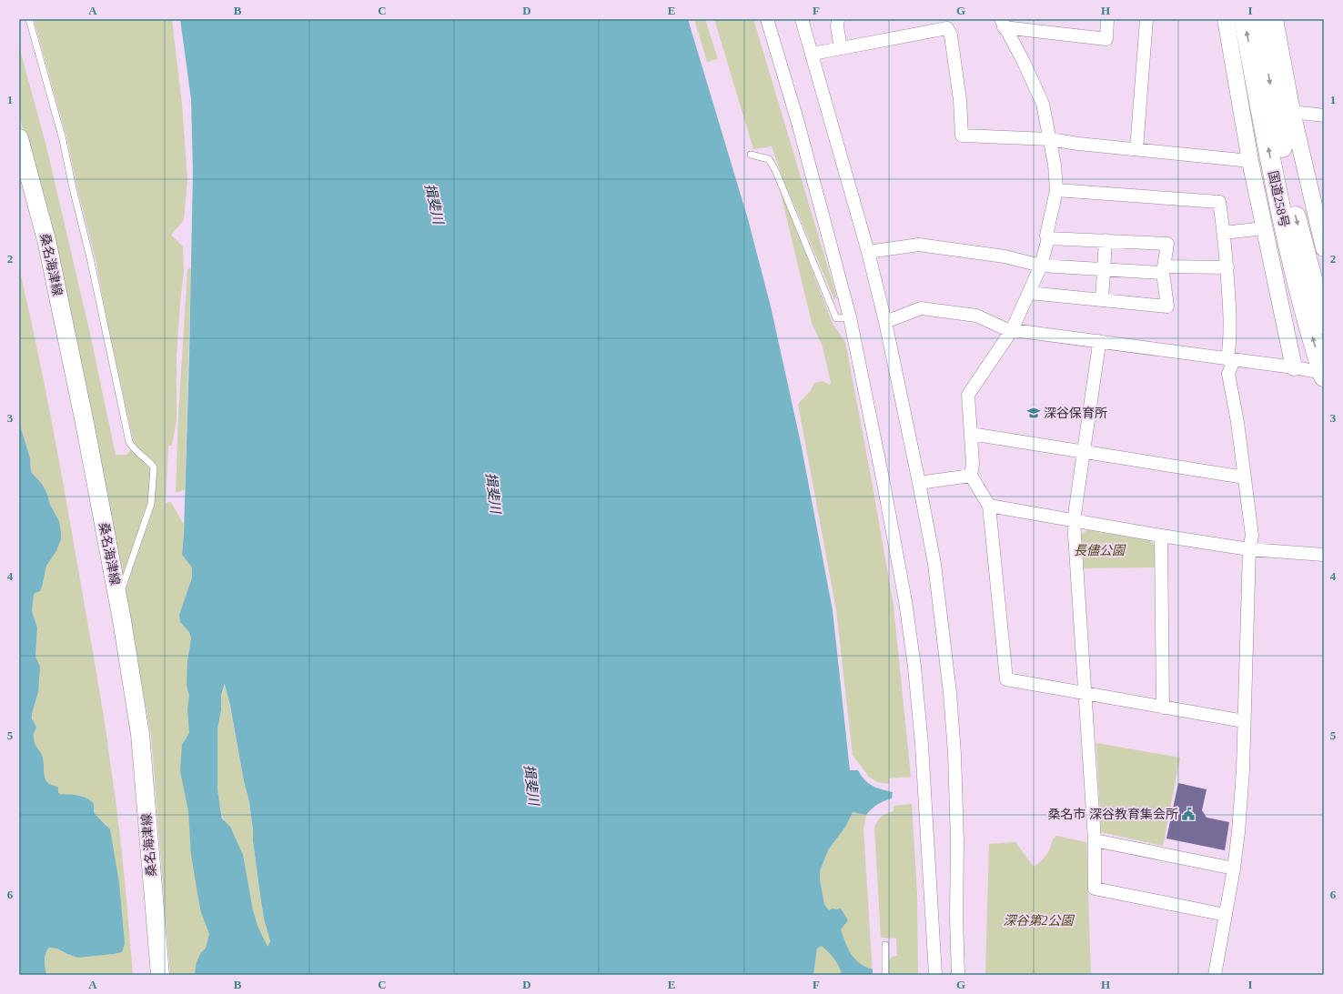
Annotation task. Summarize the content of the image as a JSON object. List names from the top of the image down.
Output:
{
  "streets": {
    "highway": ["国道258号"],
    "main road": ["桑名海津線"]
  },
  "water": ["揖斐川"],
  "parks": ["長儘公園", "深谷第2公園"],
  "places": {
    "school or university": ["深谷保育所"],
    "public building": ["桑名市 深谷教育集会所"]
  },
  "grid": {
    "columns": [
      "A",
      "B",
      "C",
      "D",
      "E",
      "F",
      "G",
      "H",
      "I"
    ],
    "rows": [
      "1",
      "2",
      "3",
      "4",
      "5",
      "6"
    ]
  }
}
